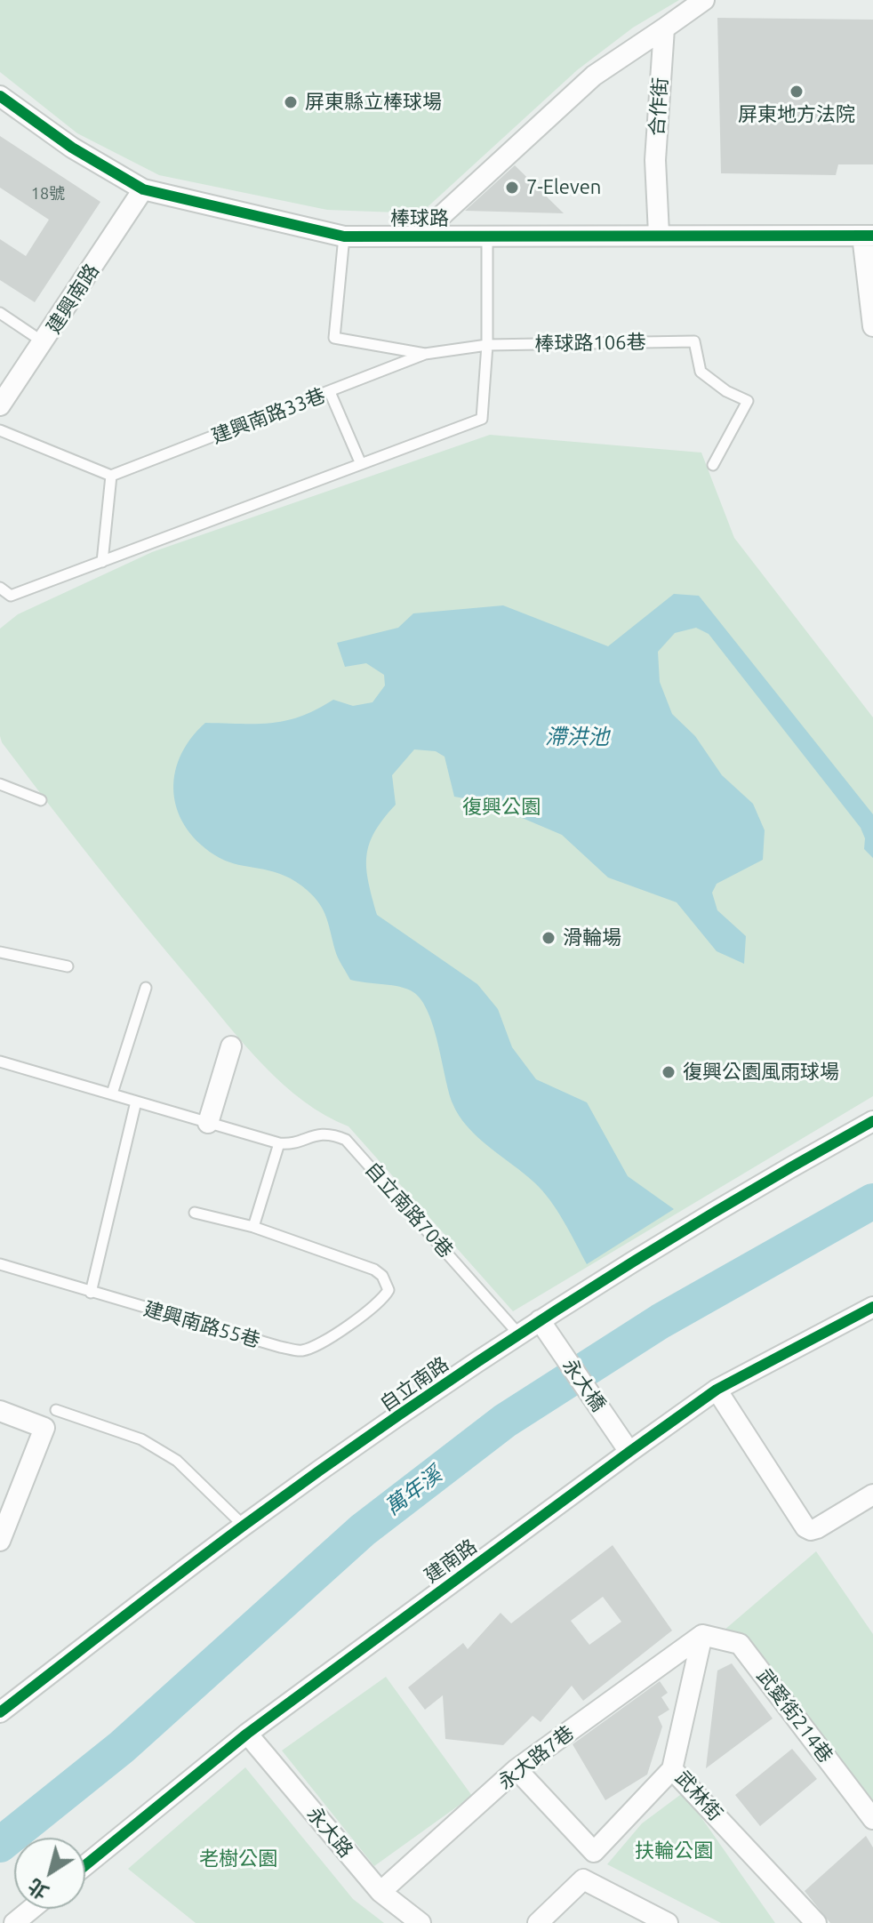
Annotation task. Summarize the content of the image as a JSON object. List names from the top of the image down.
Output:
{
  "streets": {
    "street": [
      "合作街",
      "棒球路",
      "建興南路",
      "自立南路",
      "永大橋",
      "建南路",
      "武愛街214巷",
      "永大路7巷",
      "武林街",
      "永大路"
    ],
    "lane": [
      "棒球路106巷",
      "建興南路33巷",
      "自立南路70巷",
      "建興南路55巷"
    ]
  },
  "crossings": [
    ["合作街", "棒球路"],
    ["棒球路", "建興南路"],
    ["棒球路106巷", "建興南路33巷"],
    ["自立南路70巷", "自立南路"],
    ["自立南路", "永大橋"],
    ["永大橋", "建南路"],
    ["建南路", "永大路"],
    ["武愛街214巷", "永大路7巷"],
    ["武愛街214巷", "武林街"],
    ["永大路7巷", "武林街"],
    ["永大路7巷", "永大路"]
  ],
  "water": ["滯洪池", "萬年溪"],
  "parks": ["復興公園", "扶輪公園", "老樹公園"],
  "places": [
    "屏東地方法院",
    "屏東縣立棒球場",
    "7-Eleven",
    "滑輪場",
    "復興公園風雨球場"
  ],
  "house_numbers": ["18號"],
  "north": "bottom left"
}
